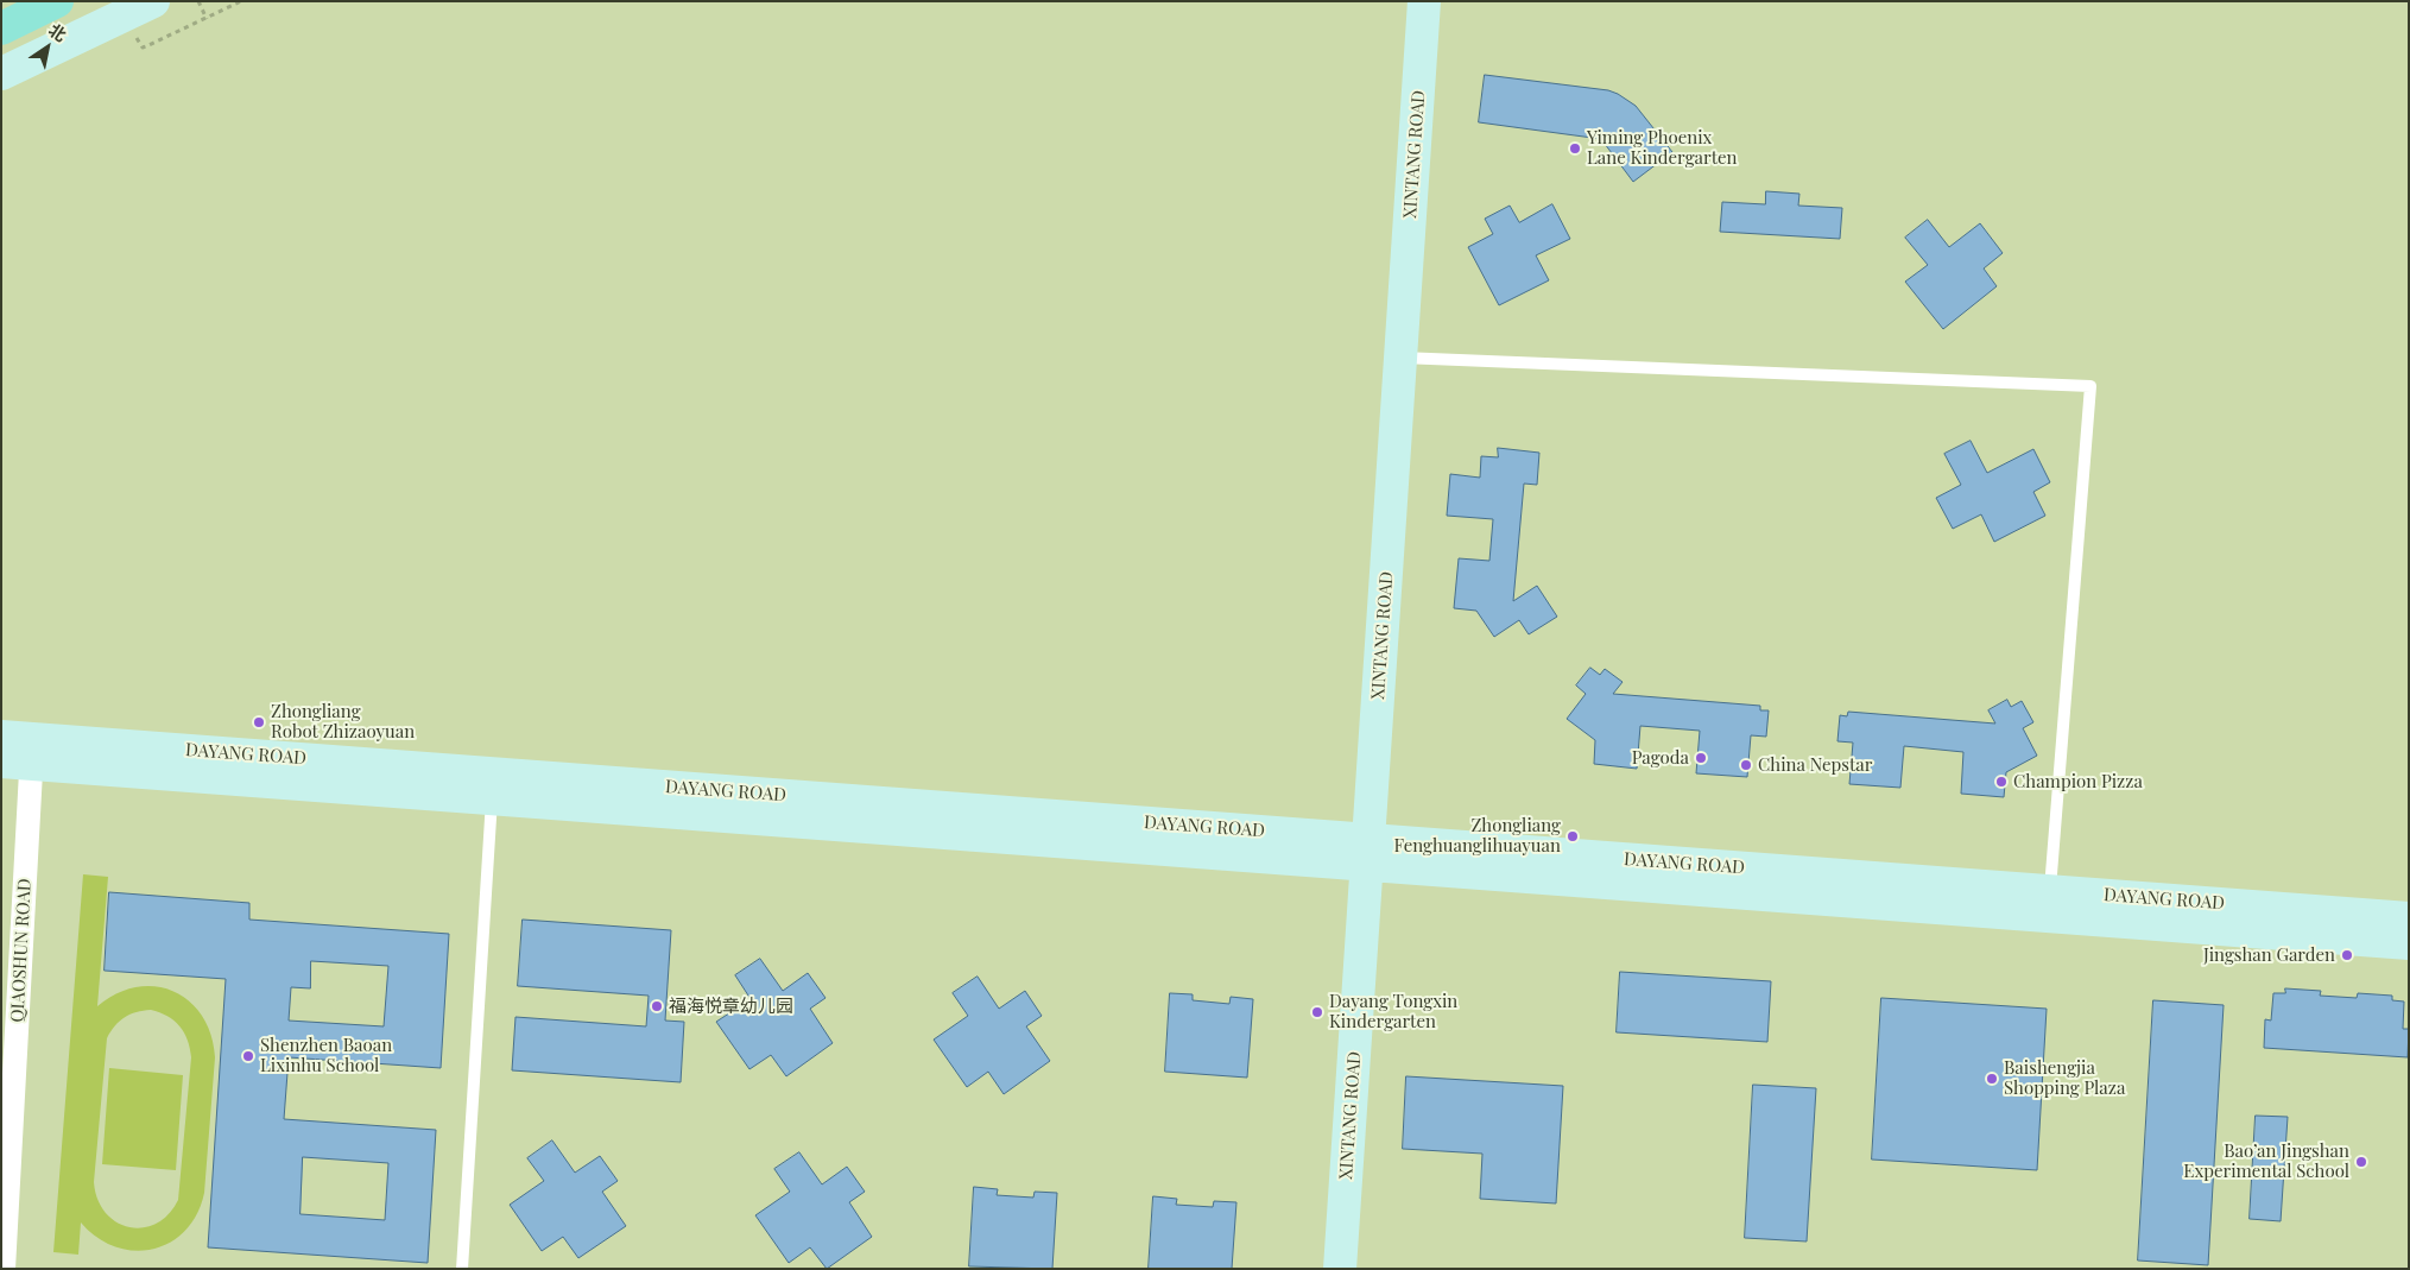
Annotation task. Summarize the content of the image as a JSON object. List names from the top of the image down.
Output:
{
  "streets": {
    "street": ["XINTANG ROAD", "DAYANG ROAD", "QIAOSHUN ROAD"]
  },
  "crossings": [
    ["XINTANG ROAD", "DAYANG ROAD"],
    ["DAYANG ROAD", "QIAOSHUN ROAD"]
  ],
  "places": [
    "Yiming Phoenix Lane Kindergarten",
    "Zhongliang Robot Zhizaoyuan",
    "Pagoda",
    "China Nepstar",
    "Champion Pizza",
    "Zhongliang Fenghuanglihuayuan",
    "Jingshan Garden",
    "福海悦章幼儿园",
    "Dayang Tongxin Kindergarten",
    "Shenzhen Baoan Lixinhu School",
    "Baishengjia Shopping Plaza",
    "Bao’an Jingshan Experimental School"
  ],
  "north": "top right"
}
